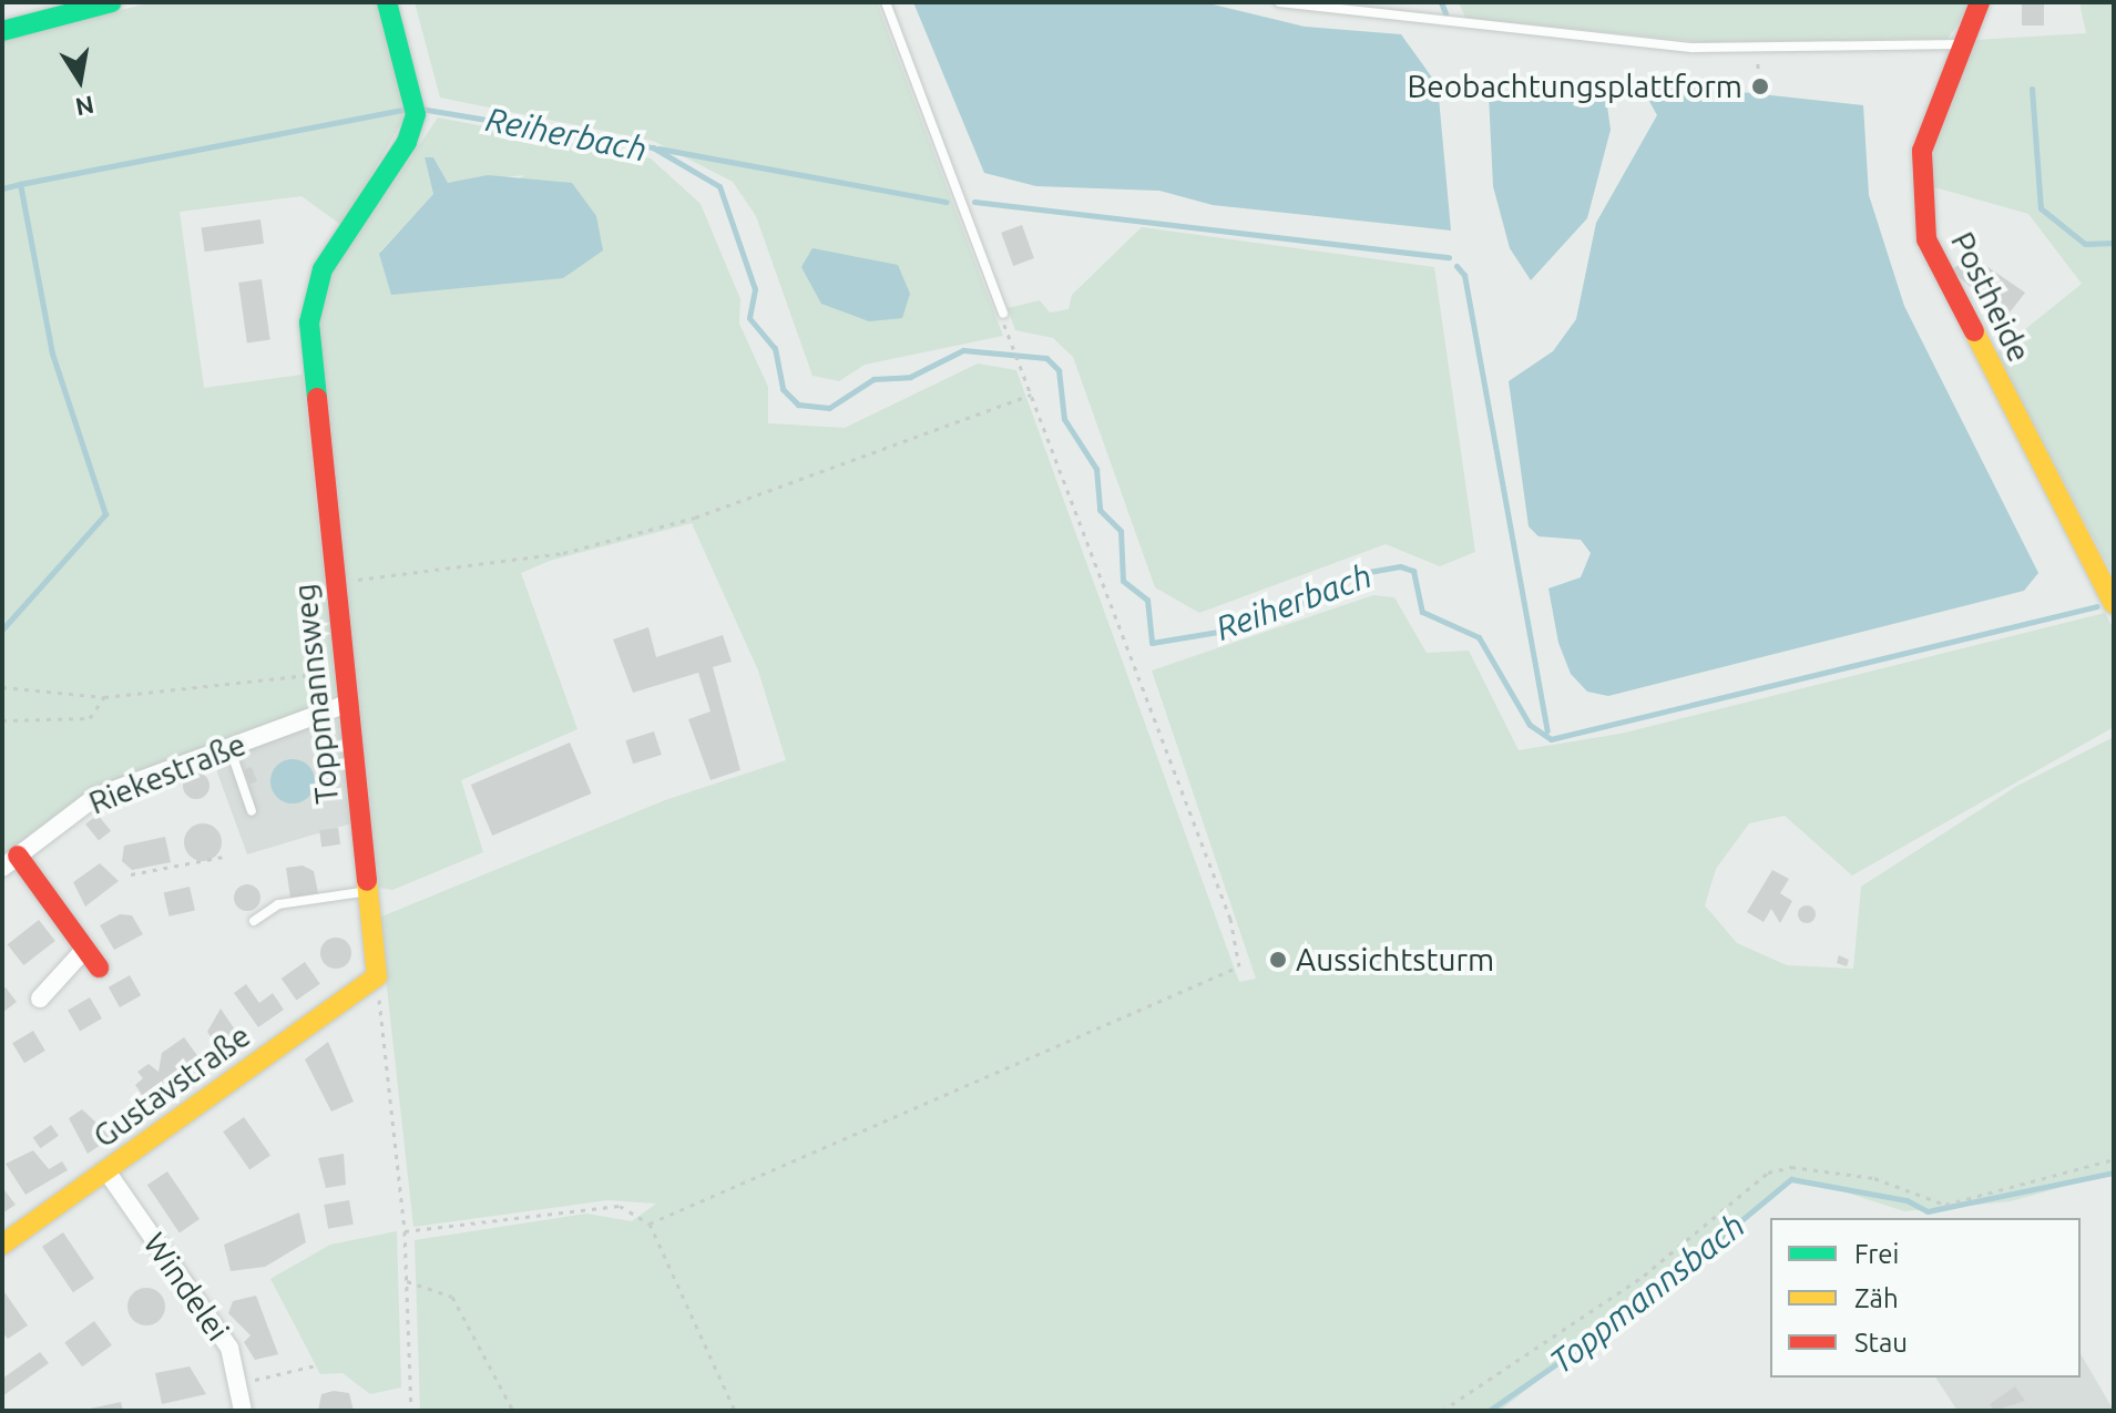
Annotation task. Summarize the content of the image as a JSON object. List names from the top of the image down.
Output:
{
  "streets": {
    "street": [
      "Postheide",
      "Toppmannsweg",
      "Riekestraße",
      "Gustavstraße",
      "Windelei"
    ]
  },
  "crossings": [
    ["Toppmannsweg", "Riekestraße"],
    ["Toppmannsweg", "Gustavstraße"],
    ["Gustavstraße", "Windelei"]
  ],
  "water": ["Reiherbach", "Toppmannsbach"],
  "places": ["Beobachtungsplattform", "Aussichtsturm"],
  "legend": ["Frei", "Zäh", "Stau"],
  "north": "bottom"
}
